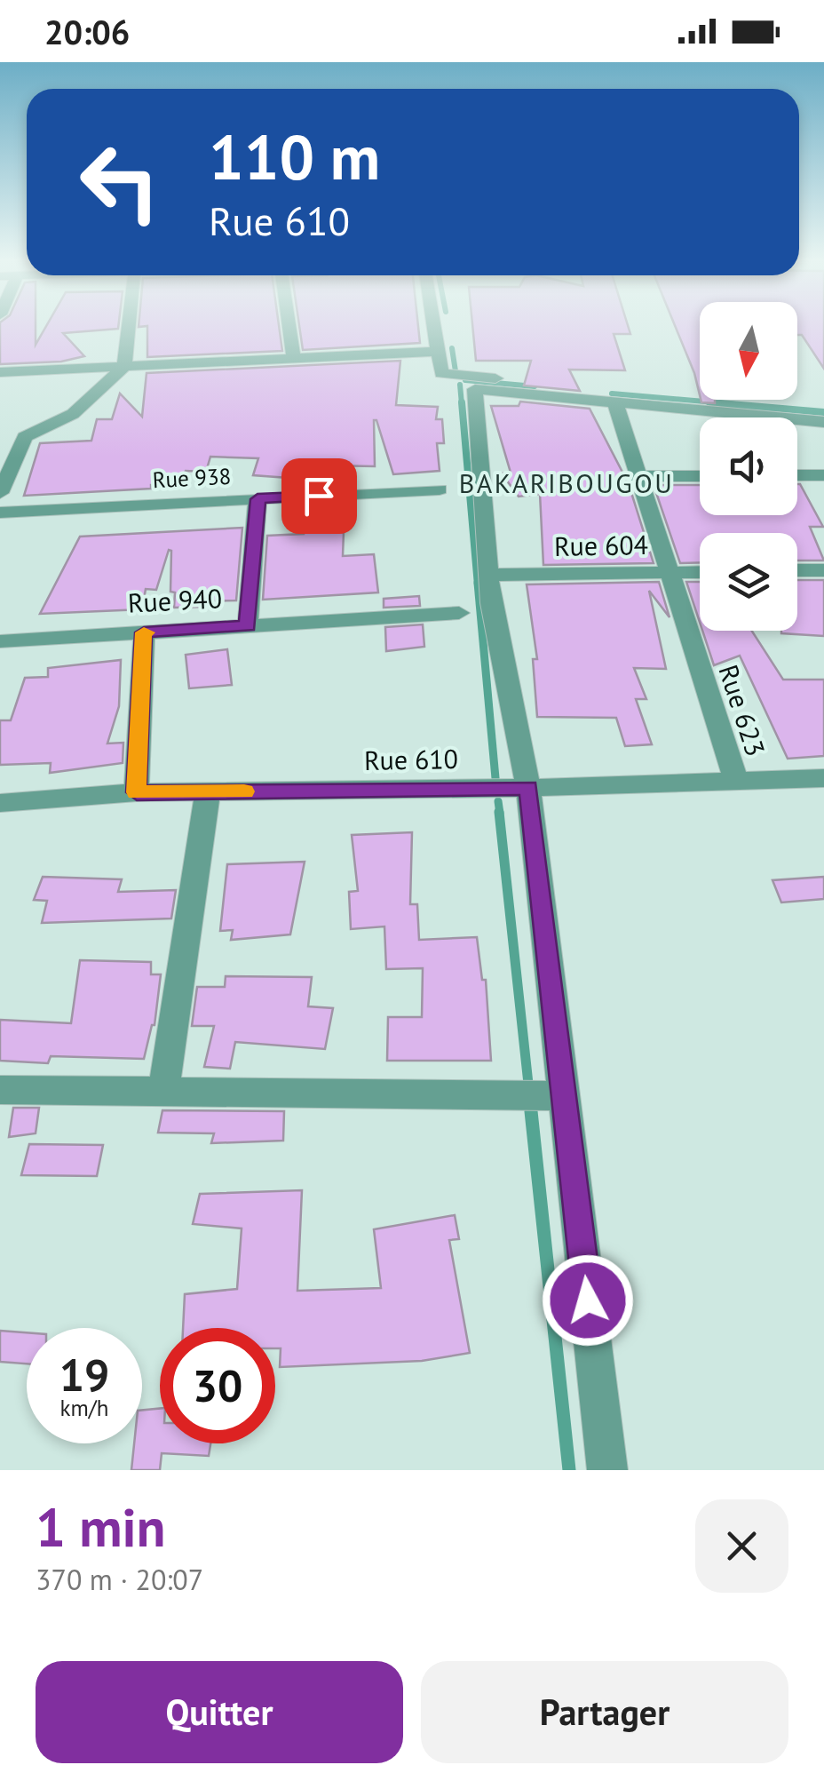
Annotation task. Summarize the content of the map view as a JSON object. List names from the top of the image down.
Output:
{
  "streets": {
    "street": [
      "Rue 938",
      "Rue 604",
      "Rue 940",
      "Rue 623",
      "Rue 610"
    ]
  },
  "crossings": [
    ["Rue 604", "Rue 623"],
    ["Rue 623", "Rue 610"]
  ],
  "districts": ["BAKARIBOUGOU"],
  "north": "bottom",
  "page": {
    "status": "20:06",
    "turn": ["110 m", "Rue 610"],
    "speed": "19 km/h",
    "limit": "30",
    "heading": ["1 min", "370 m · 20:07"],
    "buttons": ["Quitter", "Partager"]
  }
}
